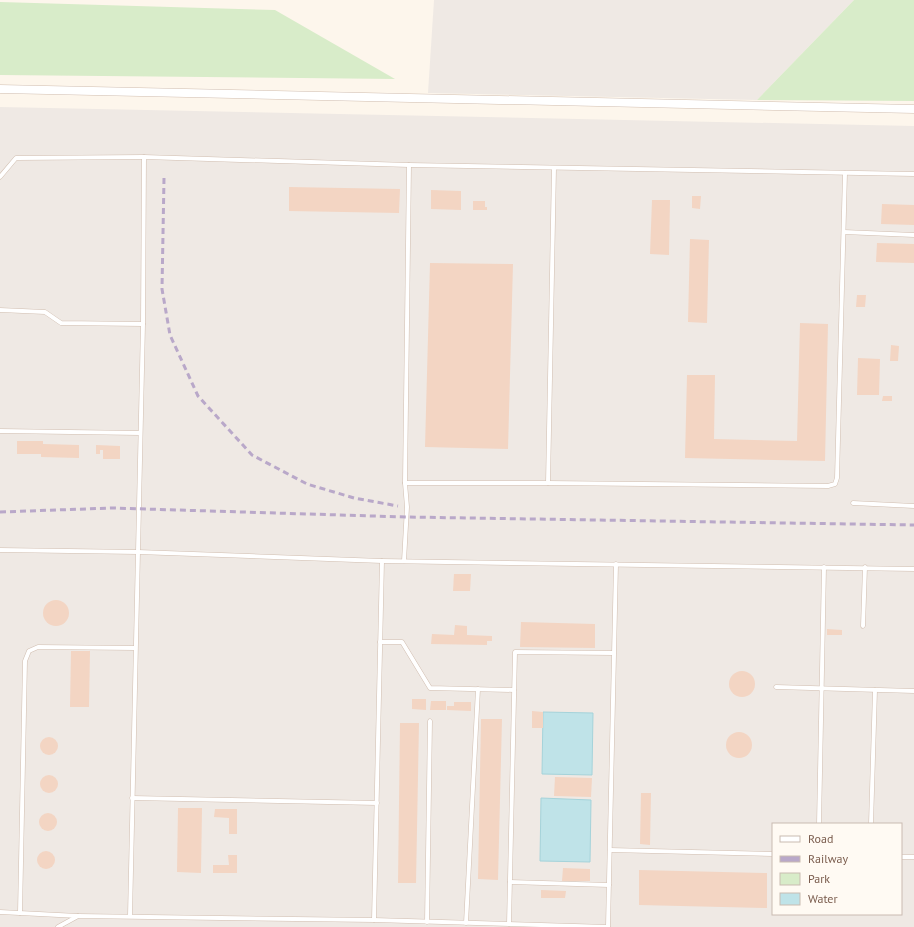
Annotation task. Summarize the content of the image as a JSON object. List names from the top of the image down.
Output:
{
  "legend": [
    "Road",
    "Railway",
    "Park",
    "Water"
  ]
}
